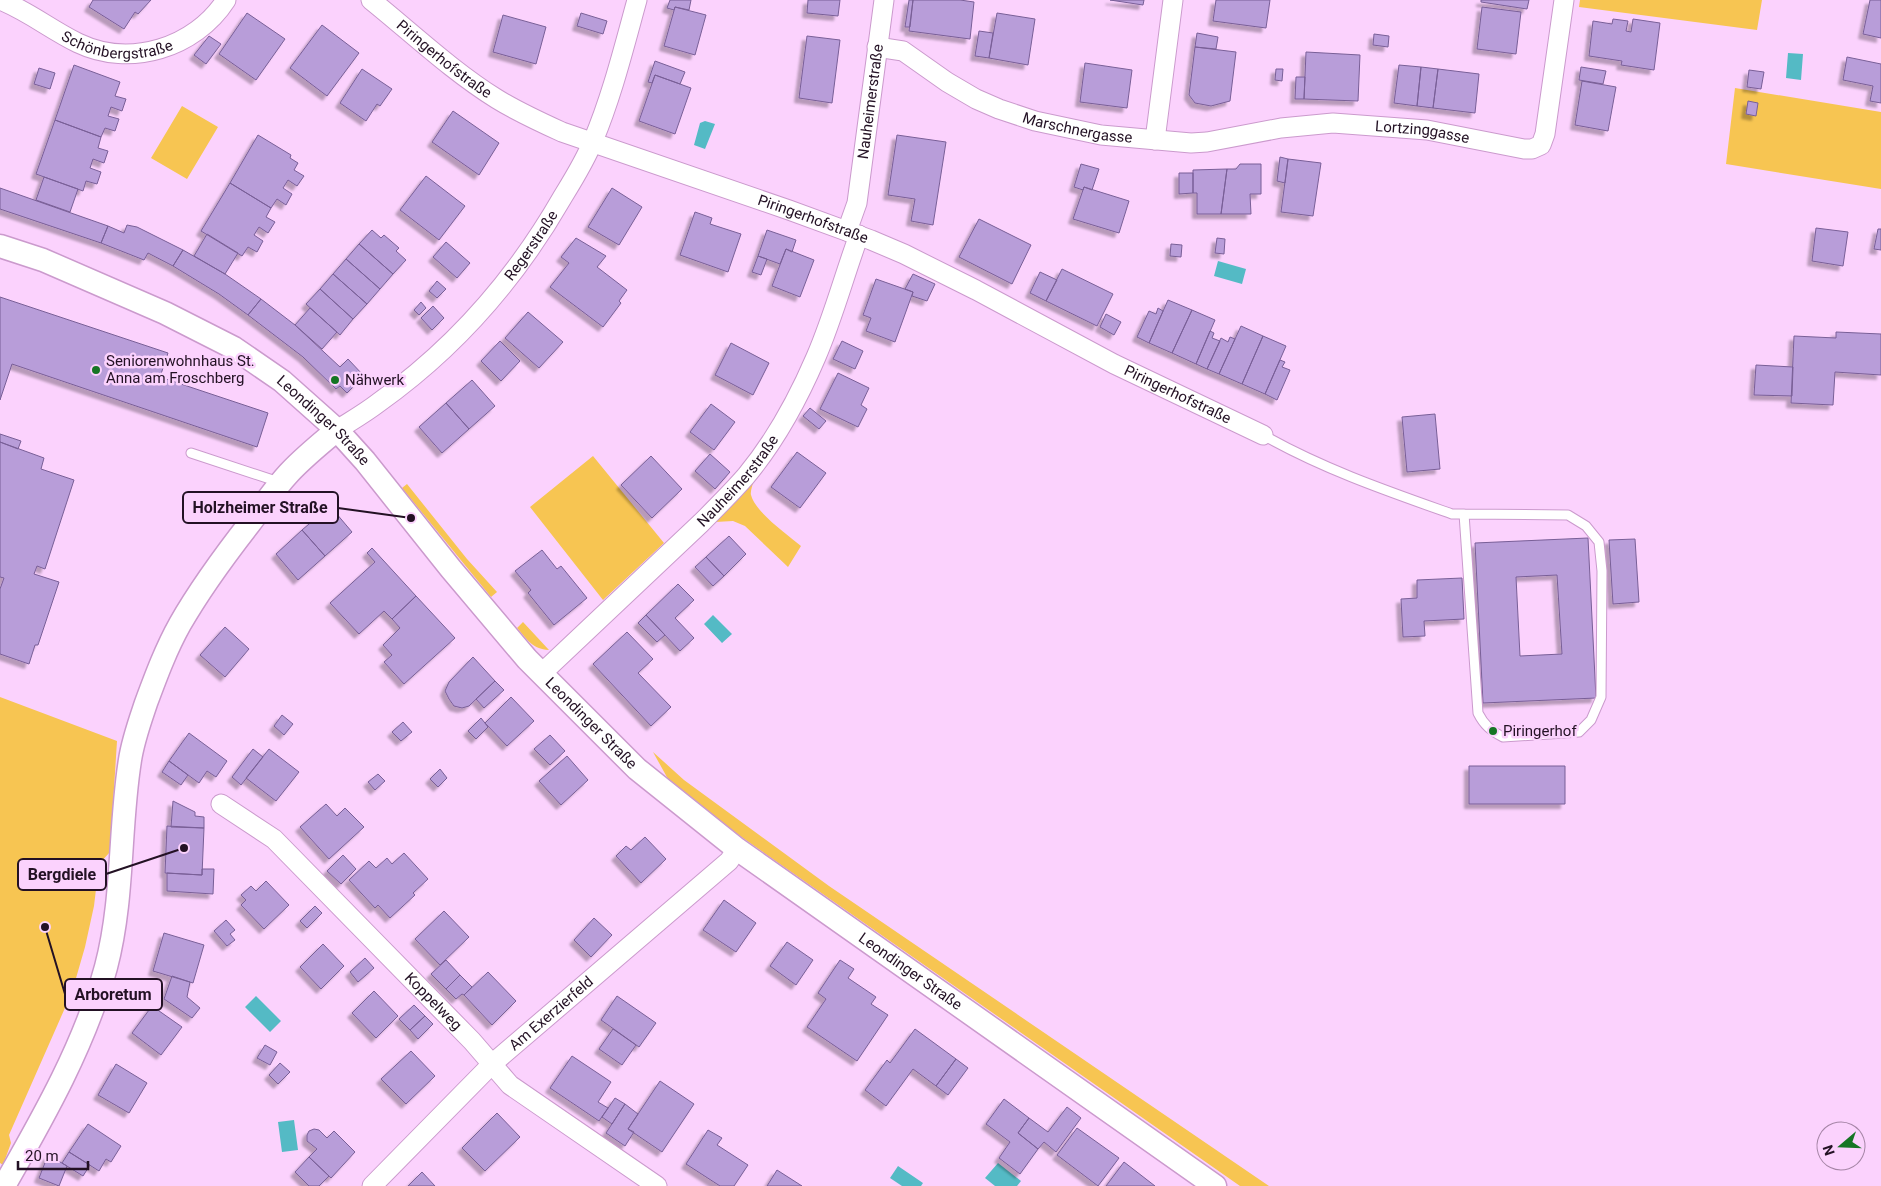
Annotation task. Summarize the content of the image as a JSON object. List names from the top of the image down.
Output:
{
  "streets": {
    "street": [
      "Schönbergstraße",
      "Piringerhofstraße",
      "Nauheimerstraße",
      "Marschnergasse",
      "Lortzinggasse",
      "Regerstraße",
      "Leondinger Straße",
      "Koppelweg",
      "Am Exerzierfeld"
    ]
  },
  "crossings": [
    ["Piringerhofstraße", "Nauheimerstraße"],
    ["Piringerhofstraße", "Regerstraße"],
    ["Nauheimerstraße", "Marschnergasse"],
    ["Nauheimerstraße", "Leondinger Straße"],
    ["Marschnergasse", "Lortzinggasse"],
    ["Regerstraße", "Leondinger Straße"],
    ["Leondinger Straße", "Am Exerzierfeld"],
    ["Koppelweg", "Am Exerzierfeld"]
  ],
  "places": [
    "Seniorenwohnhaus St. Anna am Froschberg",
    "Nähwerk",
    "Holzheimer Straße",
    "Piringerhof",
    "Bergdiele",
    "Arboretum"
  ],
  "scale_bar": "20 m",
  "north": "left"
}
